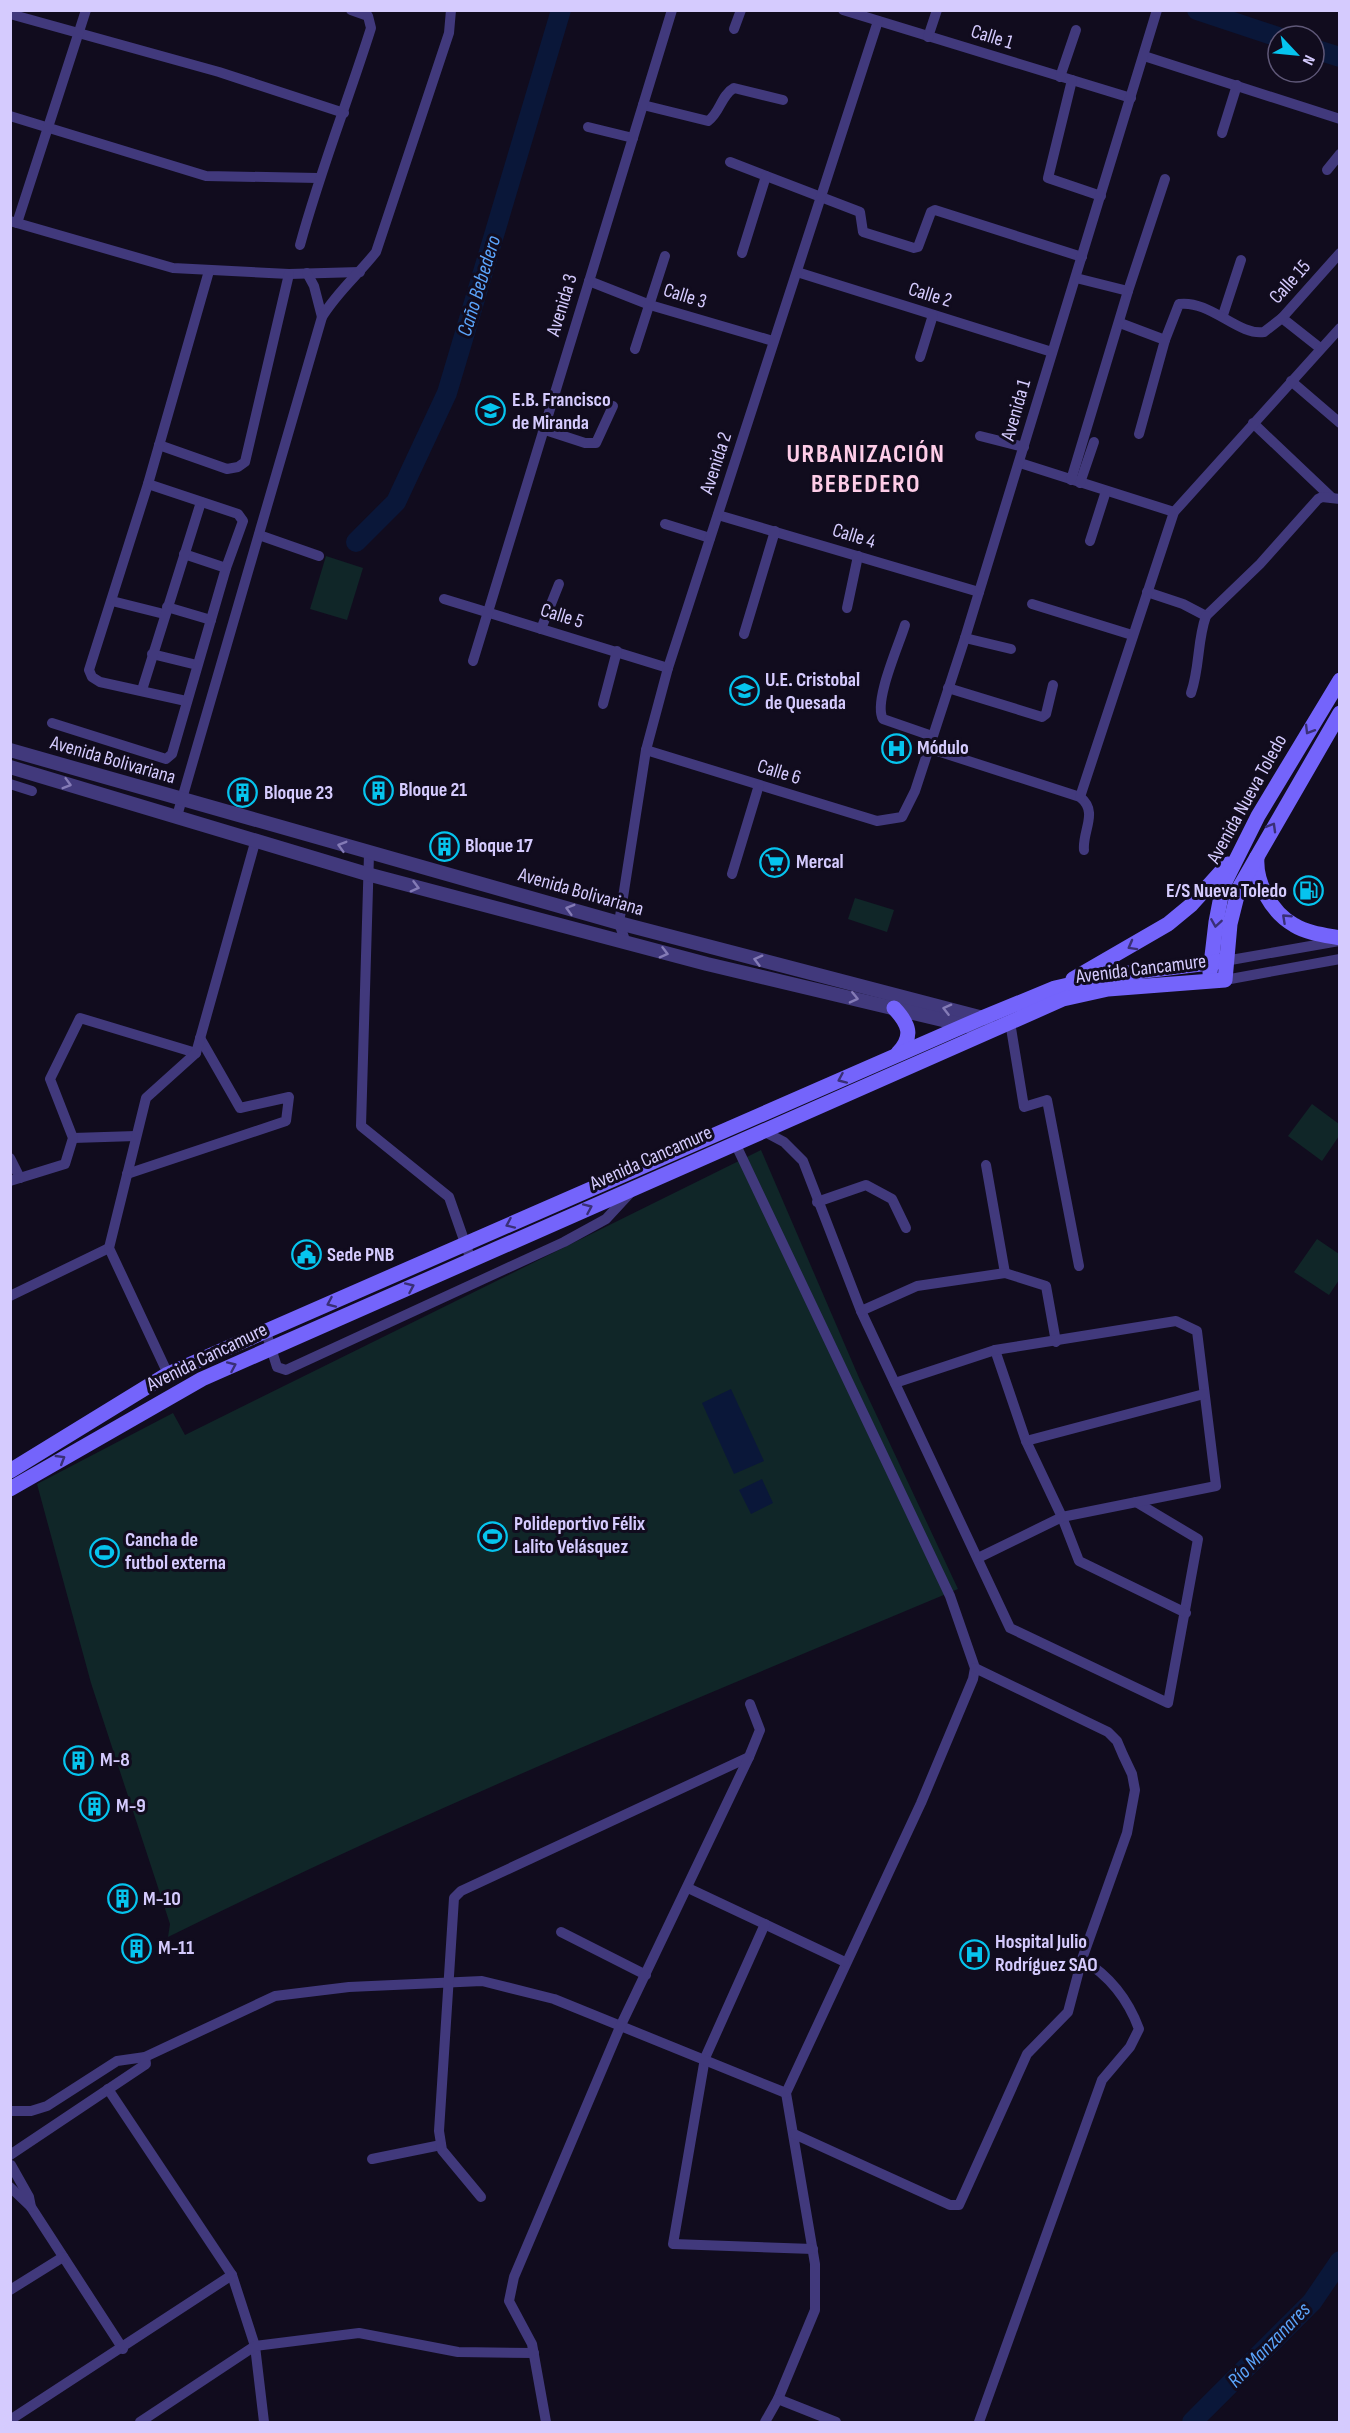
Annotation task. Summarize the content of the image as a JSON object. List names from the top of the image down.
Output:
{
  "streets": {
    "main road": ["Avenida Nueva Toledo", "Avenida Cancamure"],
    "street": [
      "Calle 1",
      "Calle 15",
      "Calle 2",
      "Calle 3",
      "Avenida 3",
      "Avenida 1",
      "Avenida 2",
      "Calle 4",
      "Calle 5",
      "Avenida Bolivariana",
      "Calle 6"
    ]
  },
  "crossings": [
    ["Calle 1", "Avenida 1"],
    ["Calle 1", "Avenida 2"],
    ["Calle 2", "Avenida 1"],
    ["Calle 2", "Avenida 2"],
    ["Calle 3", "Avenida 3"],
    ["Calle 3", "Avenida 2"],
    ["Avenida 3", "Calle 5"],
    ["Avenida 1", "Calle 4"],
    ["Avenida 1", "Calle 6"],
    ["Avenida 2", "Calle 4"],
    ["Avenida 2", "Calle 5"],
    ["Avenida 2", "Avenida Bolivariana"],
    ["Avenida 2", "Calle 6"],
    ["Avenida Bolivariana", "Avenida Cancamure"],
    ["Avenida Nueva Toledo", "Avenida Cancamure"]
  ],
  "districts": ["URBANIZACIÓN BEBEDERO"],
  "water": ["Caño Bebedero", "Río Manzanares"],
  "places": {
    "school or university": ["E.B. Francisco de Miranda", "U.E. Cristobal de Quesada"],
    "hospital": ["Módulo", "Hospital Julio Rodríguez SAO"],
    "building": [
      "Bloque 21",
      "Bloque 23",
      "Bloque 17",
      "M-8",
      "M-9",
      "M-10",
      "M-11"
    ],
    "supermarket": ["Mercal"],
    "fuel station": ["E/S Nueva Toledo"],
    "public building": ["Sede PNB"],
    "sports": ["Polideportivo Félix Lalito Velásquez", "Cancha de futbol externa"]
  },
  "north": "bottom right"
}
